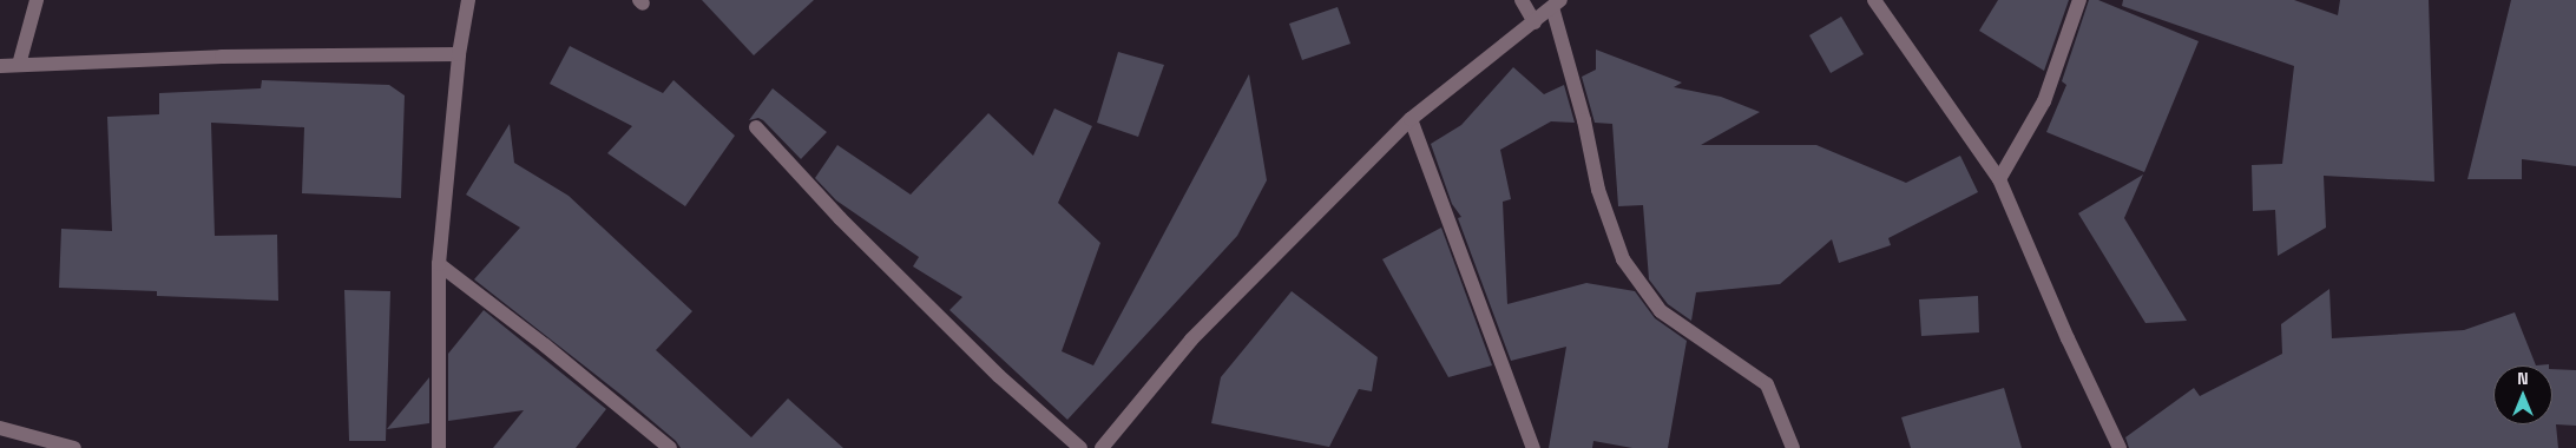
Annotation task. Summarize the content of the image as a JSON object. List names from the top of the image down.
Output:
{
  "north": "top"
}
